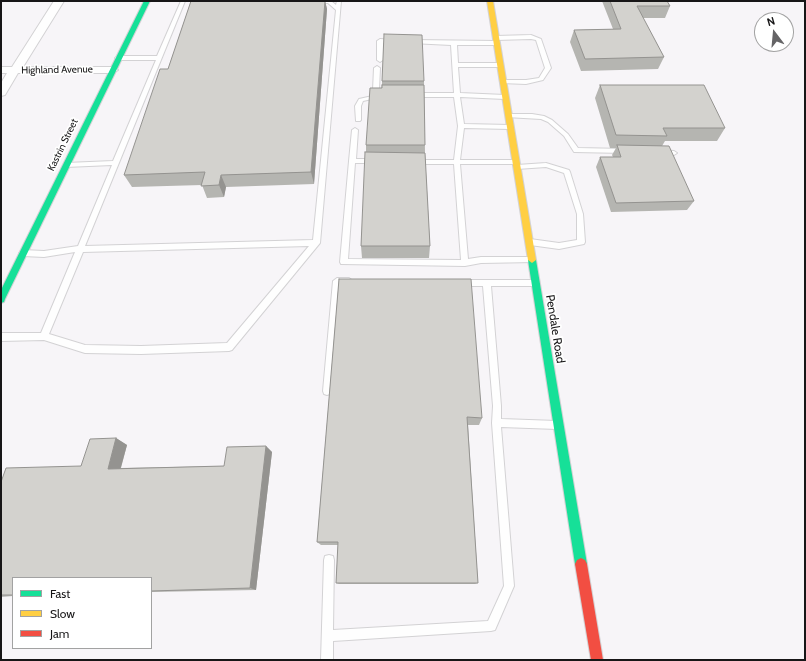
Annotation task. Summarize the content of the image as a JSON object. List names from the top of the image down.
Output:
{
  "streets": {
    "street": ["Highland Avenue", "Kastrin Street", "Pendale Road"]
  },
  "crossings": [
    ["Highland Avenue", "Kastrin Street"]
  ],
  "legend": ["Fast", "Slow", "Jam"],
  "north": "top"
}
